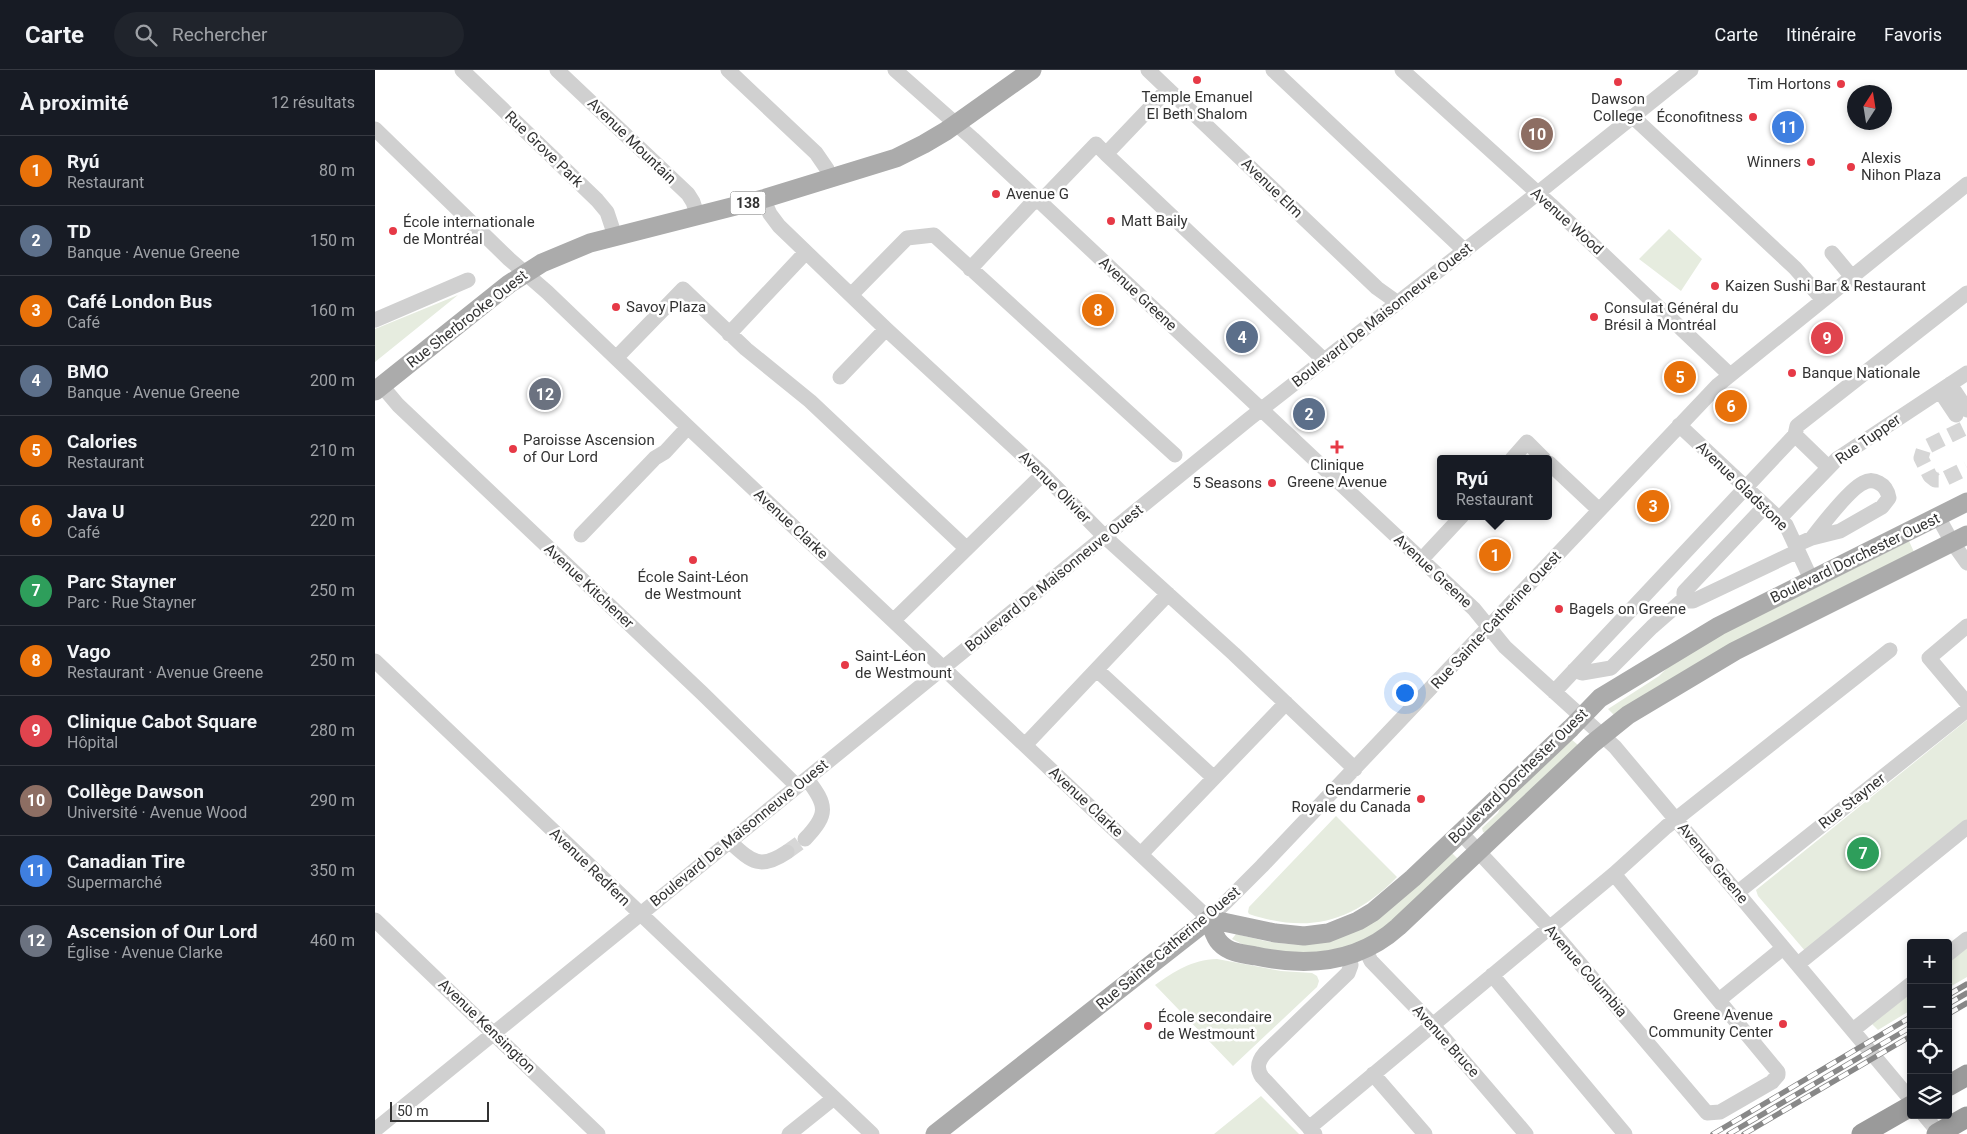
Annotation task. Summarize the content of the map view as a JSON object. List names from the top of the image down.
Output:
{
  "streets": {
    "main road": [
      "138",
      "Rue Sherbrooke Ouest",
      "Boulevard Dorchester Ouest",
      "Rue Sainte-Catherine Ouest"
    ],
    "street": [
      "Avenue Mountain",
      "Rue Grove Park",
      "Avenue Elm",
      "Avenue Wood",
      "Avenue Greene",
      "Boulevard De Maisonneuve Ouest",
      "Rue Tupper",
      "Avenue Gladstone",
      "Avenue Olivier",
      "Avenue Clarke",
      "Avenue Kitchener",
      "Rue Stayner",
      "Avenue Redfern",
      "Avenue Columbia",
      "Avenue Kensington",
      "Avenue Bruce"
    ]
  },
  "crossings": [
    ["Avenue Mountain", "Rue Sherbrooke Ouest"],
    ["Rue Grove Park", "Rue Sherbrooke Ouest"],
    ["Avenue Elm", "Boulevard De Maisonneuve Ouest"],
    ["Avenue Wood", "Boulevard De Maisonneuve Ouest"],
    ["Avenue Wood", "Rue Sainte-Catherine Ouest"],
    ["Avenue Greene", "Boulevard De Maisonneuve Ouest"],
    ["Avenue Greene", "Rue Sherbrooke Ouest"],
    ["Avenue Greene", "Boulevard Dorchester Ouest"],
    ["Avenue Greene", "Rue Sainte-Catherine Ouest"],
    ["Avenue Greene", "Rue Stayner"],
    ["Boulevard De Maisonneuve Ouest", "Avenue Olivier"],
    ["Boulevard De Maisonneuve Ouest", "Avenue Clarke"],
    ["Boulevard De Maisonneuve Ouest", "Avenue Kitchener"],
    ["Boulevard De Maisonneuve Ouest", "Avenue Redfern"],
    ["Boulevard De Maisonneuve Ouest", "Avenue Kensington"],
    ["Rue Sherbrooke Ouest", "Avenue Olivier"],
    ["Rue Sherbrooke Ouest", "Avenue Clarke"],
    ["Rue Sherbrooke Ouest", "Avenue Kitchener"],
    ["Rue Tupper", "Avenue Gladstone"],
    ["Avenue Gladstone", "Boulevard Dorchester Ouest"],
    ["Avenue Gladstone", "Rue Sainte-Catherine Ouest"],
    ["Avenue Olivier", "Rue Sainte-Catherine Ouest"],
    ["Avenue Clarke", "Boulevard Dorchester Ouest"],
    ["Avenue Clarke", "Rue Sainte-Catherine Ouest"],
    ["Boulevard Dorchester Ouest", "Rue Sainte-Catherine Ouest"],
    ["Boulevard Dorchester Ouest", "Avenue Columbia"],
    ["Boulevard Dorchester Ouest", "Avenue Bruce"]
  ],
  "places": {
    "other": [
      "Temple Emanuel El Beth Shalom",
      "Dawson College",
      "Tim Hortons",
      "Éconofitness",
      "Winners",
      "Alexis Nihon Plaza",
      "Avenue G",
      "Matt Baily",
      "École internationale de Montréal",
      "Kaizen Sushi Bar & Restaurant",
      "Savoy Plaza",
      "Consulat Général du Brésil à Montréal",
      "Banque Nationale",
      "Paroisse Ascension of Our Lord",
      "5 Seasons",
      "École Saint-Léon de Westmount",
      "Bagels on Greene",
      "Saint-Léon de Westmount",
      "Gendarmerie Royale du Canada",
      "Greene Avenue Community Center",
      "École secondaire de Westmount"
    ],
    "health": ["Clinique Greene Avenue"]
  },
  "scale_bar": "50 m",
  "north": "top",
  "page": {
    "header": "Carte",
    "search": "Rechercher",
    "nav": ["Carte", "Itinéraire", "Favoris"],
    "heading": ["À proximité", "12 résultats"],
    "pins": [
      "11",
      "10",
      "8",
      "4",
      "9",
      "5",
      "12",
      "6",
      "2",
      "3",
      "1",
      "7"
    ],
    "list": [
      {
        "mark": "1",
        "name": "Ryú",
        "note": "Restaurant",
        "value": "80 m"
      },
      {
        "mark": "2",
        "name": "TD",
        "note": "Banque · Avenue Greene",
        "value": "150 m"
      },
      {
        "mark": "3",
        "name": "Café London Bus",
        "note": "Café",
        "value": "160 m"
      },
      {
        "mark": "4",
        "name": "BMO",
        "note": "Banque · Avenue Greene",
        "value": "200 m"
      },
      {
        "mark": "5",
        "name": "Calories",
        "note": "Restaurant",
        "value": "210 m"
      },
      {
        "mark": "6",
        "name": "Java U",
        "note": "Café",
        "value": "220 m"
      },
      {
        "mark": "7",
        "name": "Parc Stayner",
        "note": "Parc · Rue Stayner",
        "value": "250 m"
      },
      {
        "mark": "8",
        "name": "Vago",
        "note": "Restaurant · Avenue Greene",
        "value": "250 m"
      },
      {
        "mark": "9",
        "name": "Clinique Cabot Square",
        "note": "Hôpital",
        "value": "280 m"
      },
      {
        "mark": "10",
        "name": "Collège Dawson",
        "note": "Université · Avenue Wood",
        "value": "290 m"
      },
      {
        "mark": "11",
        "name": "Canadian Tire",
        "note": "Supermarché",
        "value": "350 m"
      },
      {
        "mark": "12",
        "name": "Ascension of Our Lord",
        "note": "Église · Avenue Clarke",
        "value": "460 m"
      }
    ],
    "popup": ["Ryú", "Restaurant"],
    "map_buttons": ["+", "−"],
    "scale": "50 m"
  }
}
